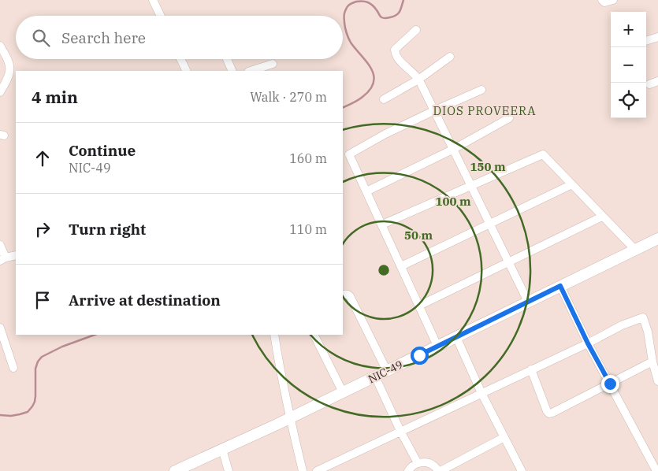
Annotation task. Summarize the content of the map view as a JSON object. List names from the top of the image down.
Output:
{
  "streets": {
    "street": ["NIC-49"]
  },
  "districts": ["DIOS PROVEERA"],
  "page": {
    "map_buttons": ["+", "−"],
    "search": "Search here",
    "heading": ["4 min", "Walk · 270 m"],
    "list": [
      ["Continue", "NIC-49", "160 m"],
      ["Turn right", "110 m"],
      "Arrive at destination"
    ]
  },
  "rings": ["150 m", "100 m", "50 m"]
}
